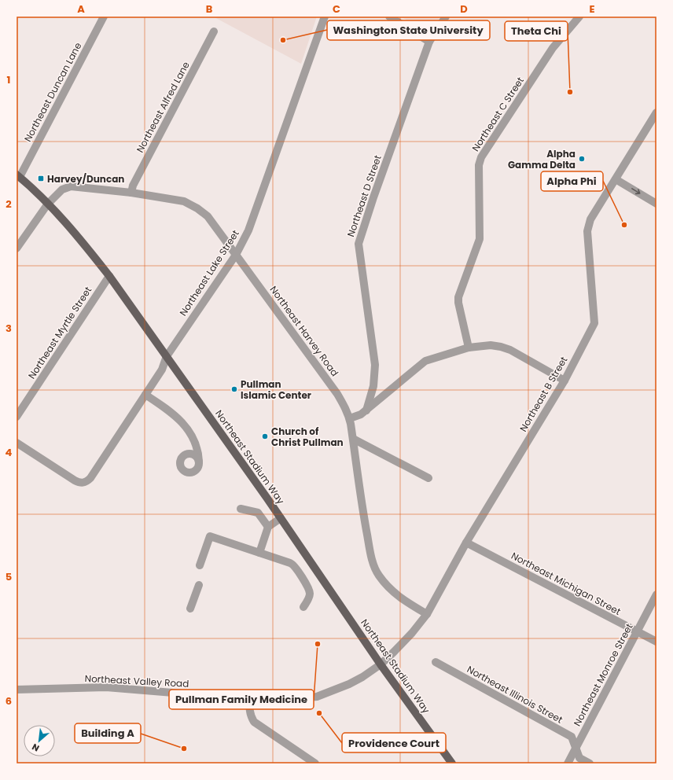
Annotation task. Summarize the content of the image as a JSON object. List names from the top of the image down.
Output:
{
  "streets": {
    "main road": ["Northeast Stadium Way"],
    "street": [
      "Northeast Duncan Lane",
      "Northeast Alfred Lane",
      "Northeast C Street",
      "Northeast D Street",
      "Northeast Lake Street",
      "Northeast Harvey Road",
      "Northeast Myrtle Street",
      "Northeast B Street",
      "Northeast Michigan Street",
      "Northeast Monroe Street",
      "Northeast Valley Road",
      "Northeast Illinois Street"
    ]
  },
  "crossings": [
    ["Northeast Duncan Lane", "Northeast Stadium Way"],
    ["Northeast Alfred Lane", "Northeast Harvey Road"],
    ["Northeast Lake Street", "Northeast Harvey Road"],
    ["Northeast Lake Street", "Northeast Stadium Way"],
    ["Northeast Harvey Road", "Northeast B Street"],
    ["Northeast Harvey Road", "Northeast Stadium Way"],
    ["Northeast Myrtle Street", "Northeast Stadium Way"],
    ["Northeast B Street", "Northeast Stadium Way"],
    ["Northeast B Street", "Northeast Michigan Street"],
    ["Northeast B Street", "Northeast Valley Road"],
    ["Northeast Stadium Way", "Northeast Valley Road"],
    ["Northeast Michigan Street", "Northeast Monroe Street"],
    ["Northeast Monroe Street", "Northeast Illinois Street"]
  ],
  "places": {
    "other": [
      "Washington State University",
      "Theta Chi",
      "Alpha Gamma Delta",
      "Alpha Phi",
      "Pullman Islamic Center",
      "Church of Christ Pullman",
      "Pullman Family Medicine",
      "Providence Court",
      "Building A"
    ],
    "transit": ["Harvey/Duncan"]
  },
  "north": "bottom left",
  "grid": {
    "columns": [
      "A",
      "B",
      "C",
      "D",
      "E"
    ],
    "rows": [
      "1",
      "2",
      "3",
      "4",
      "5",
      "6"
    ]
  }
}
